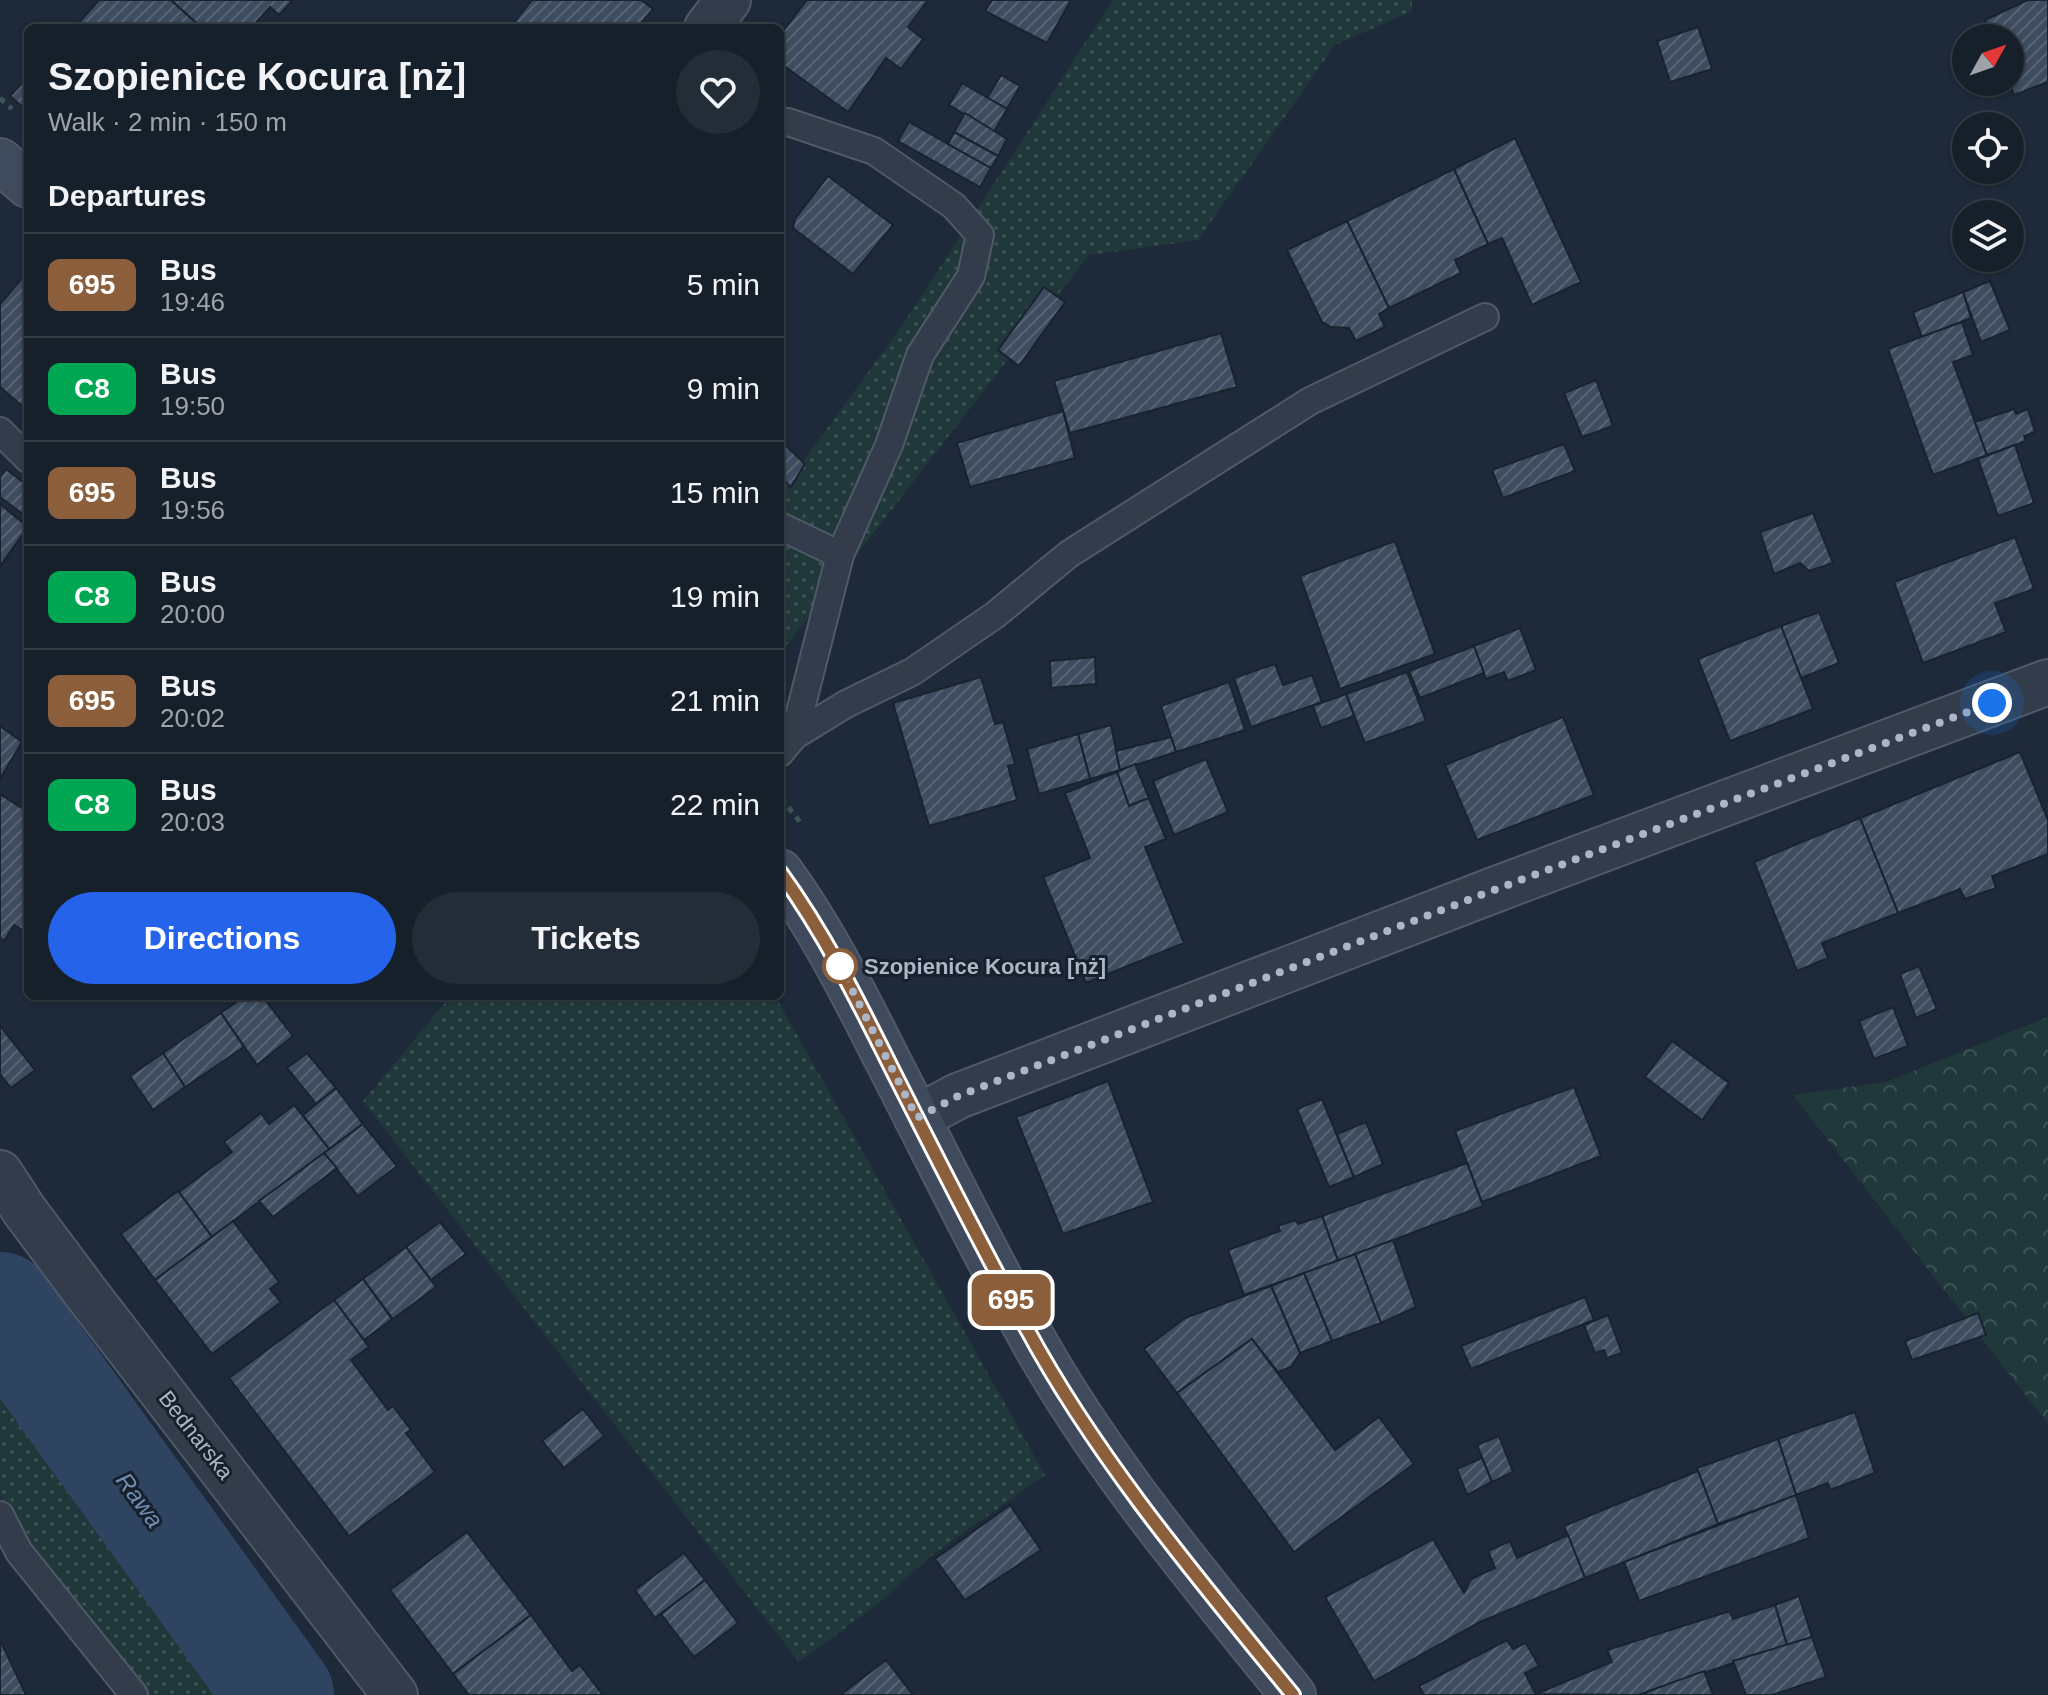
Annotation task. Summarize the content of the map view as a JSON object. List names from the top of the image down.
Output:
{
  "streets": {
    "street": ["Bednarska"]
  },
  "water": ["Rawa"],
  "places": ["Szopienice Kocura [nż]"],
  "lines": ["bus line 695"],
  "north": "top right",
  "page": {
    "on_map": "695",
    "heading": [
      ["Szopienice Kocura [nż]", "Walk · 2 min · 150 m"],
      "Departures"
    ],
    "list": [
      {
        "mark": "695",
        "name": "Bus",
        "note": "19:46",
        "value": "5 min"
      },
      {
        "mark": "C8",
        "name": "Bus",
        "note": "19:50",
        "value": "9 min"
      },
      {
        "mark": "695",
        "name": "Bus",
        "note": "19:56",
        "value": "15 min"
      },
      {
        "mark": "C8",
        "name": "Bus",
        "note": "20:00",
        "value": "19 min"
      },
      {
        "mark": "695",
        "name": "Bus",
        "note": "20:02",
        "value": "21 min"
      },
      {
        "mark": "C8",
        "name": "Bus",
        "note": "20:03",
        "value": "22 min"
      }
    ],
    "buttons": ["Directions", "Tickets"]
  }
}
